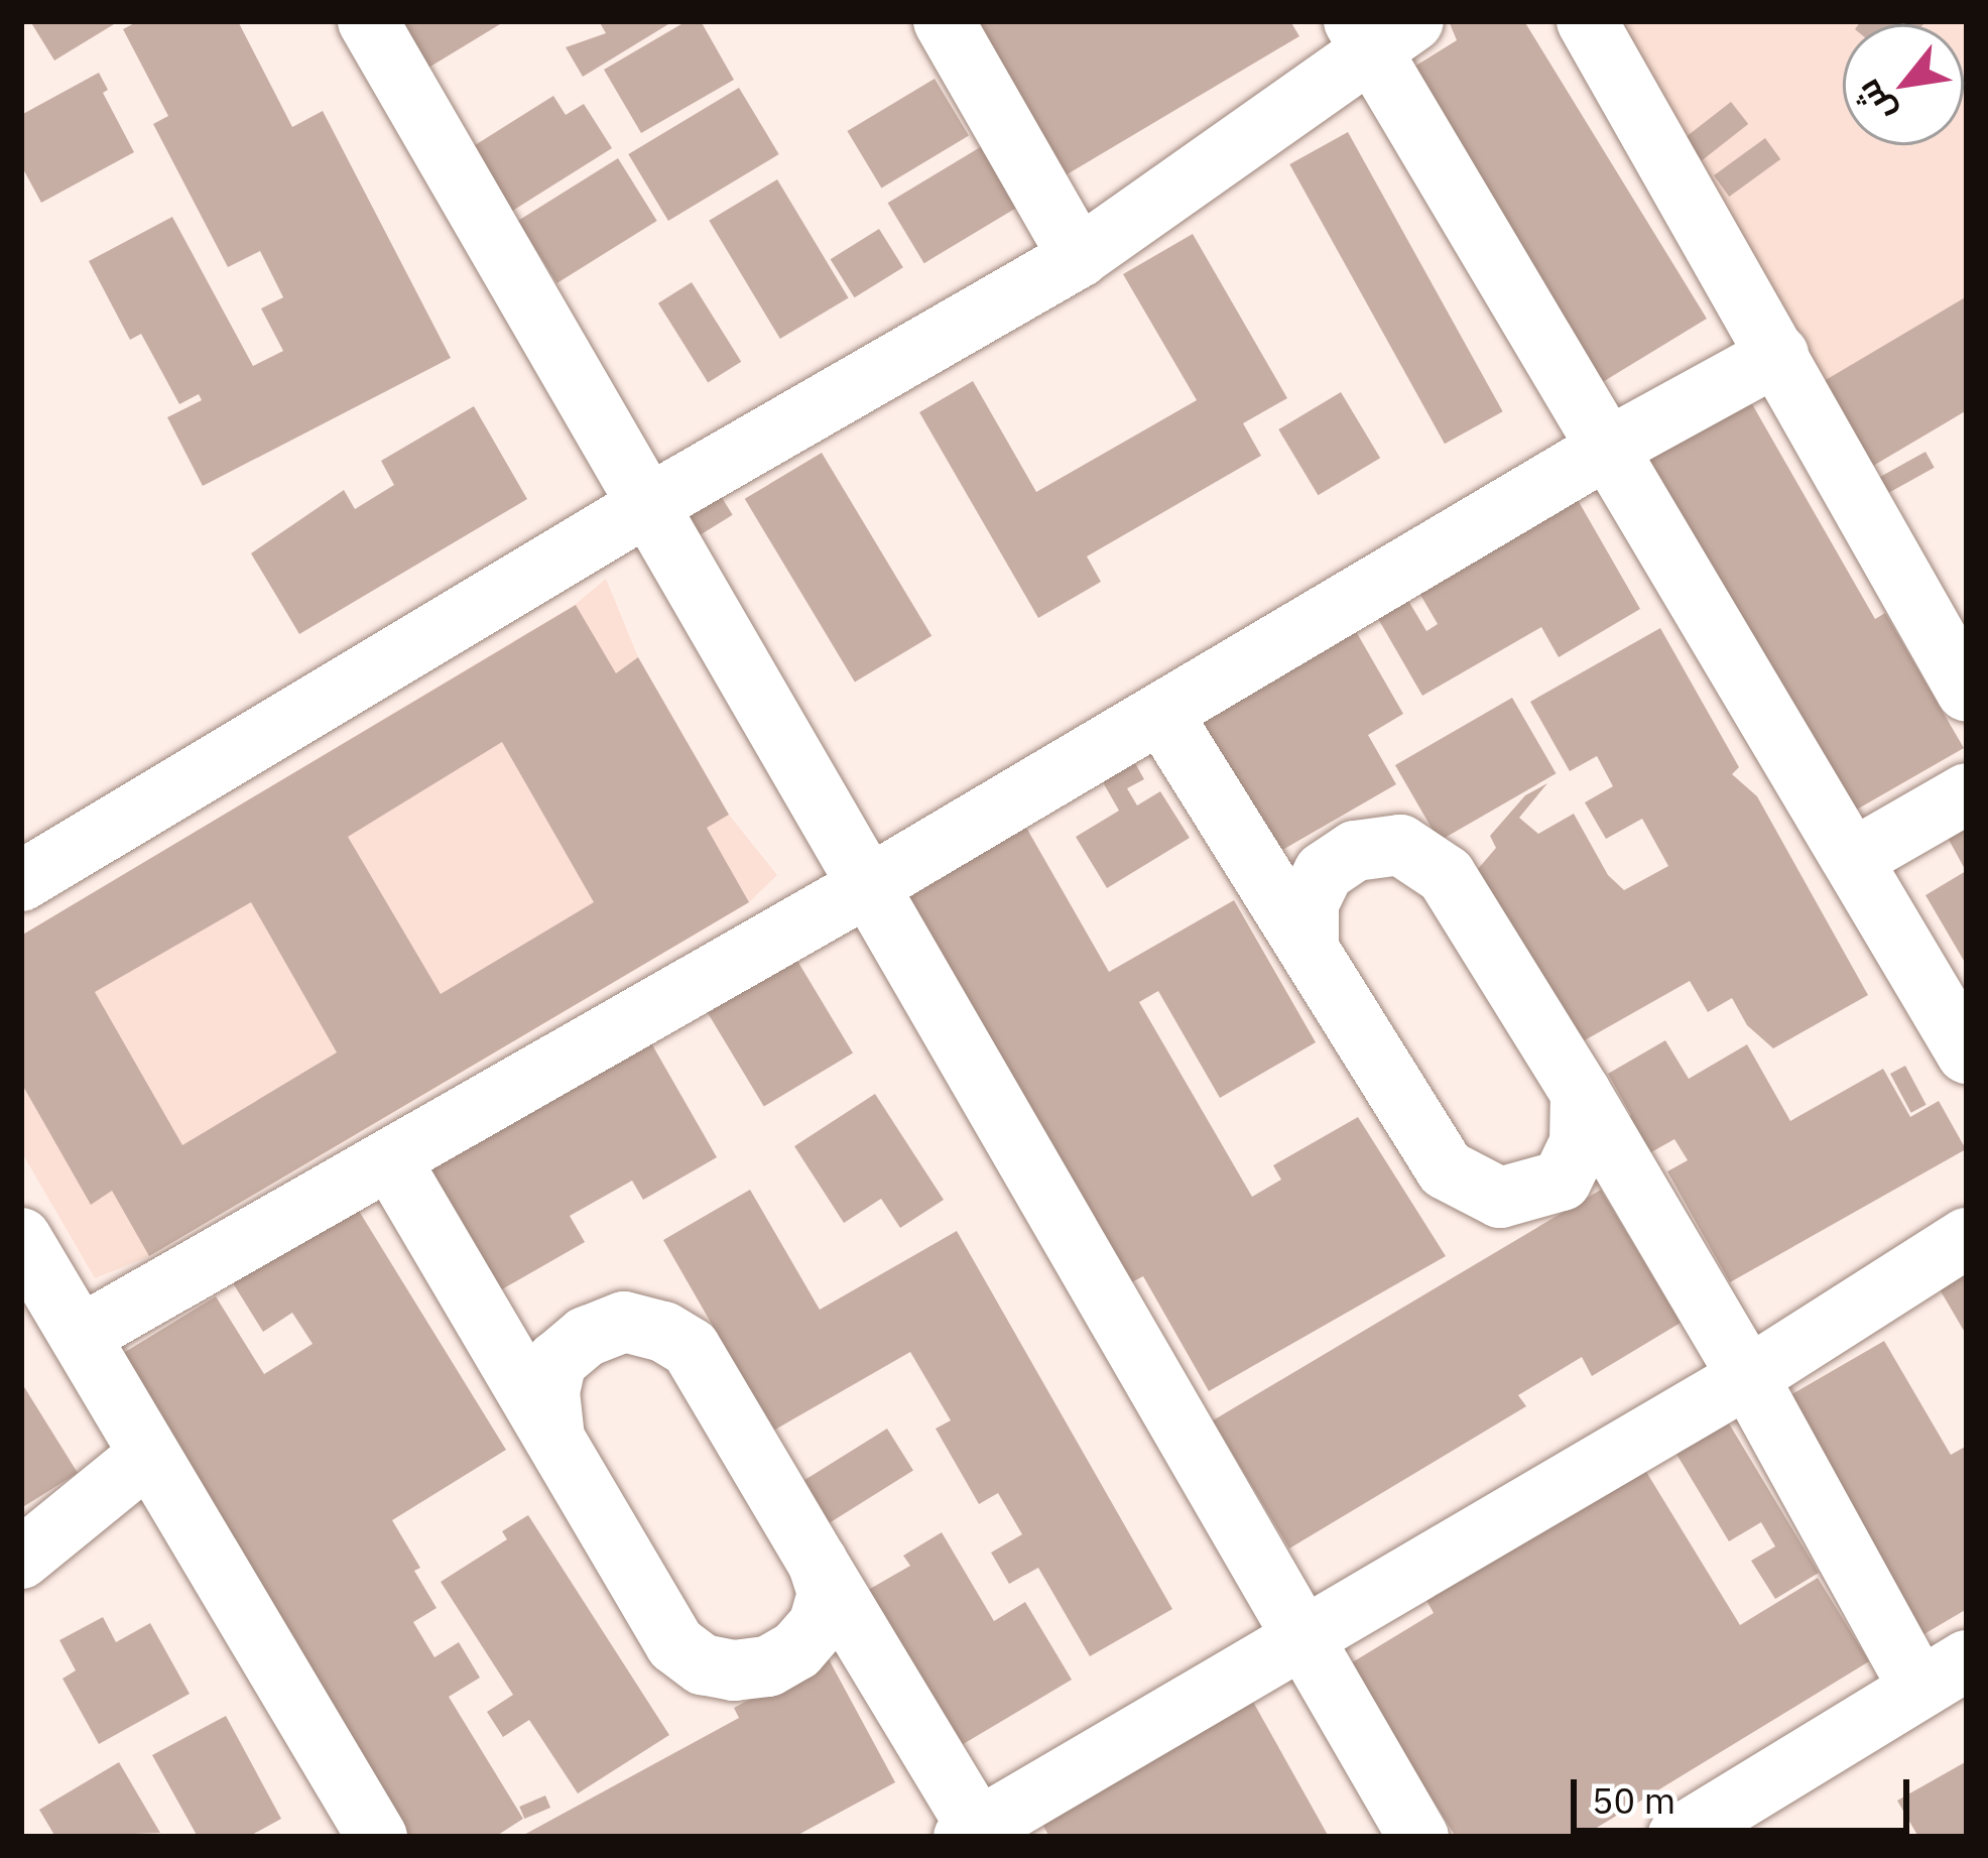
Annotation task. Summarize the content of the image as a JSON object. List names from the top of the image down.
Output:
{
  "scale_bar": "50 m",
  "north": "bottom left"
}
